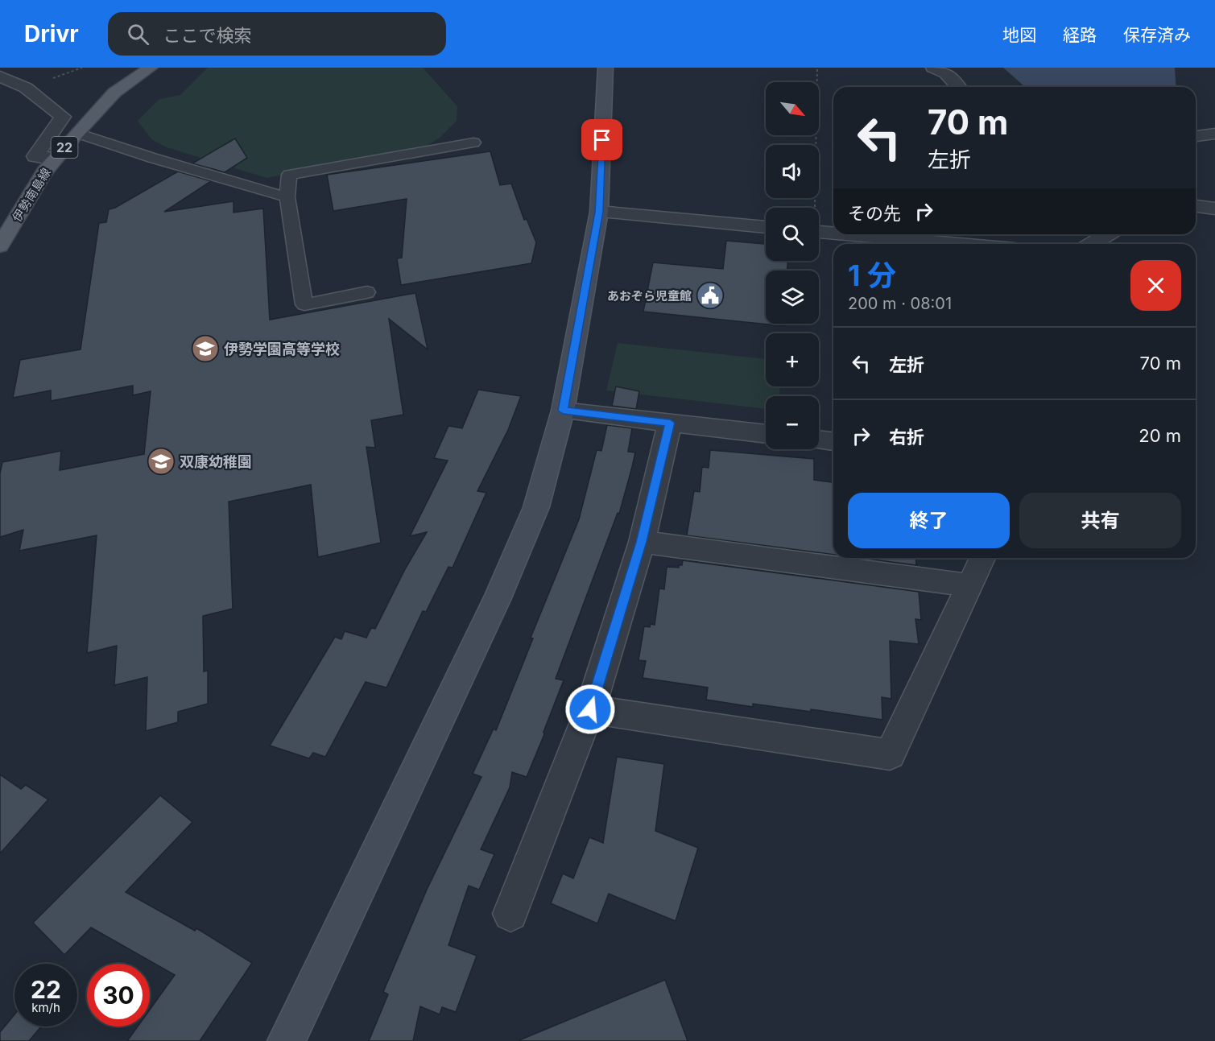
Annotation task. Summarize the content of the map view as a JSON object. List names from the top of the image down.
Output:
{
  "streets": {
    "main road": ["22", "伊勢南島線"]
  },
  "places": {
    "public building": ["あおぞら児童館"],
    "school or university": ["伊勢学園高等学校", "双康幼稚園"]
  },
  "north": "bottom right",
  "page": {
    "header": "Drivr",
    "search": "ここで検索",
    "nav": ["地図", "経路", "保存済み"],
    "map_buttons": ["+", "−"],
    "turn": ["70 m", "左折"],
    "then": "その先",
    "heading": ["1 分", "200 m · 08:01"],
    "list": [
      {
        "name": "左折",
        "value": "70 m"
      },
      {
        "name": "右折",
        "value": "20 m"
      }
    ],
    "buttons": ["終了", "共有"],
    "speed": "22 km/h",
    "limit": "30"
  }
}
